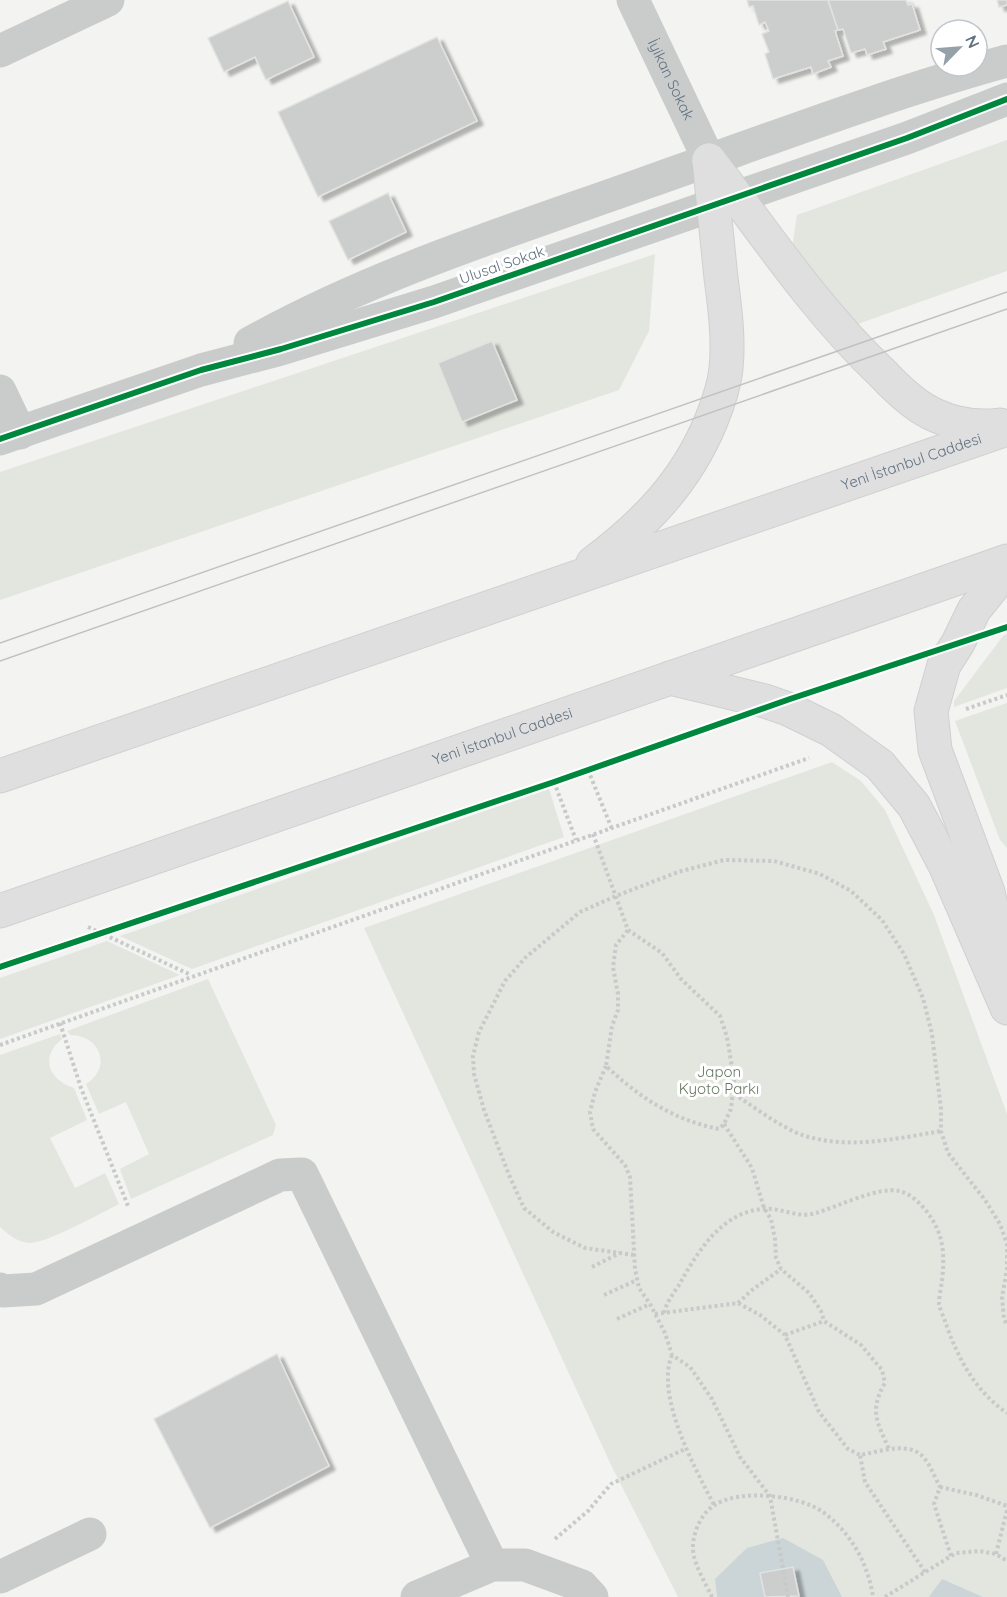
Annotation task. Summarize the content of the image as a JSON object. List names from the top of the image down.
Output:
{
  "streets": {
    "highway": ["Yeni İstanbul Caddesi"],
    "street": ["İyikan Sokak", "Ulusal Sokak"]
  },
  "crossings": [
    ["İyikan Sokak", "Ulusal Sokak"]
  ],
  "parks": ["Japon Kyoto Parkı"],
  "north": "top right"
}
